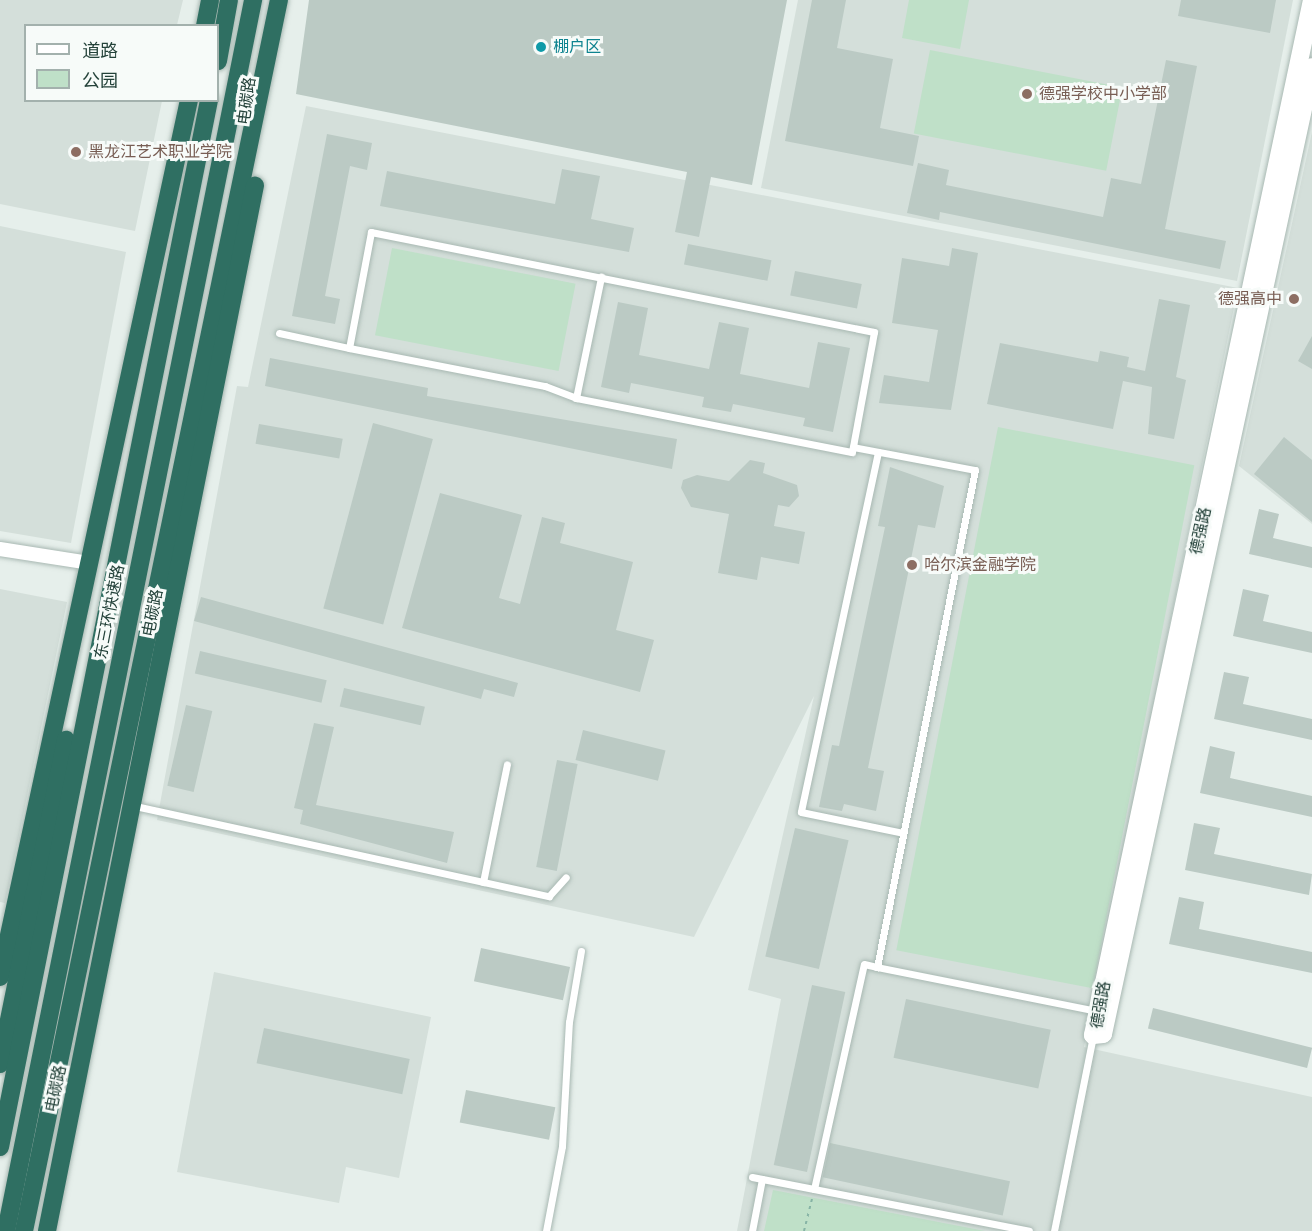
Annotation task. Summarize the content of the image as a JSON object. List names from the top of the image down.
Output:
{
  "streets": {
    "highway": ["电碳路", "东三环快速路"],
    "street": ["德强路"]
  },
  "places": [
    "棚户区",
    "德强学校中小学部",
    "黑龙江艺术职业学院",
    "德强高中",
    "哈尔滨金融学院"
  ],
  "legend": ["道路", "公园"]
}
